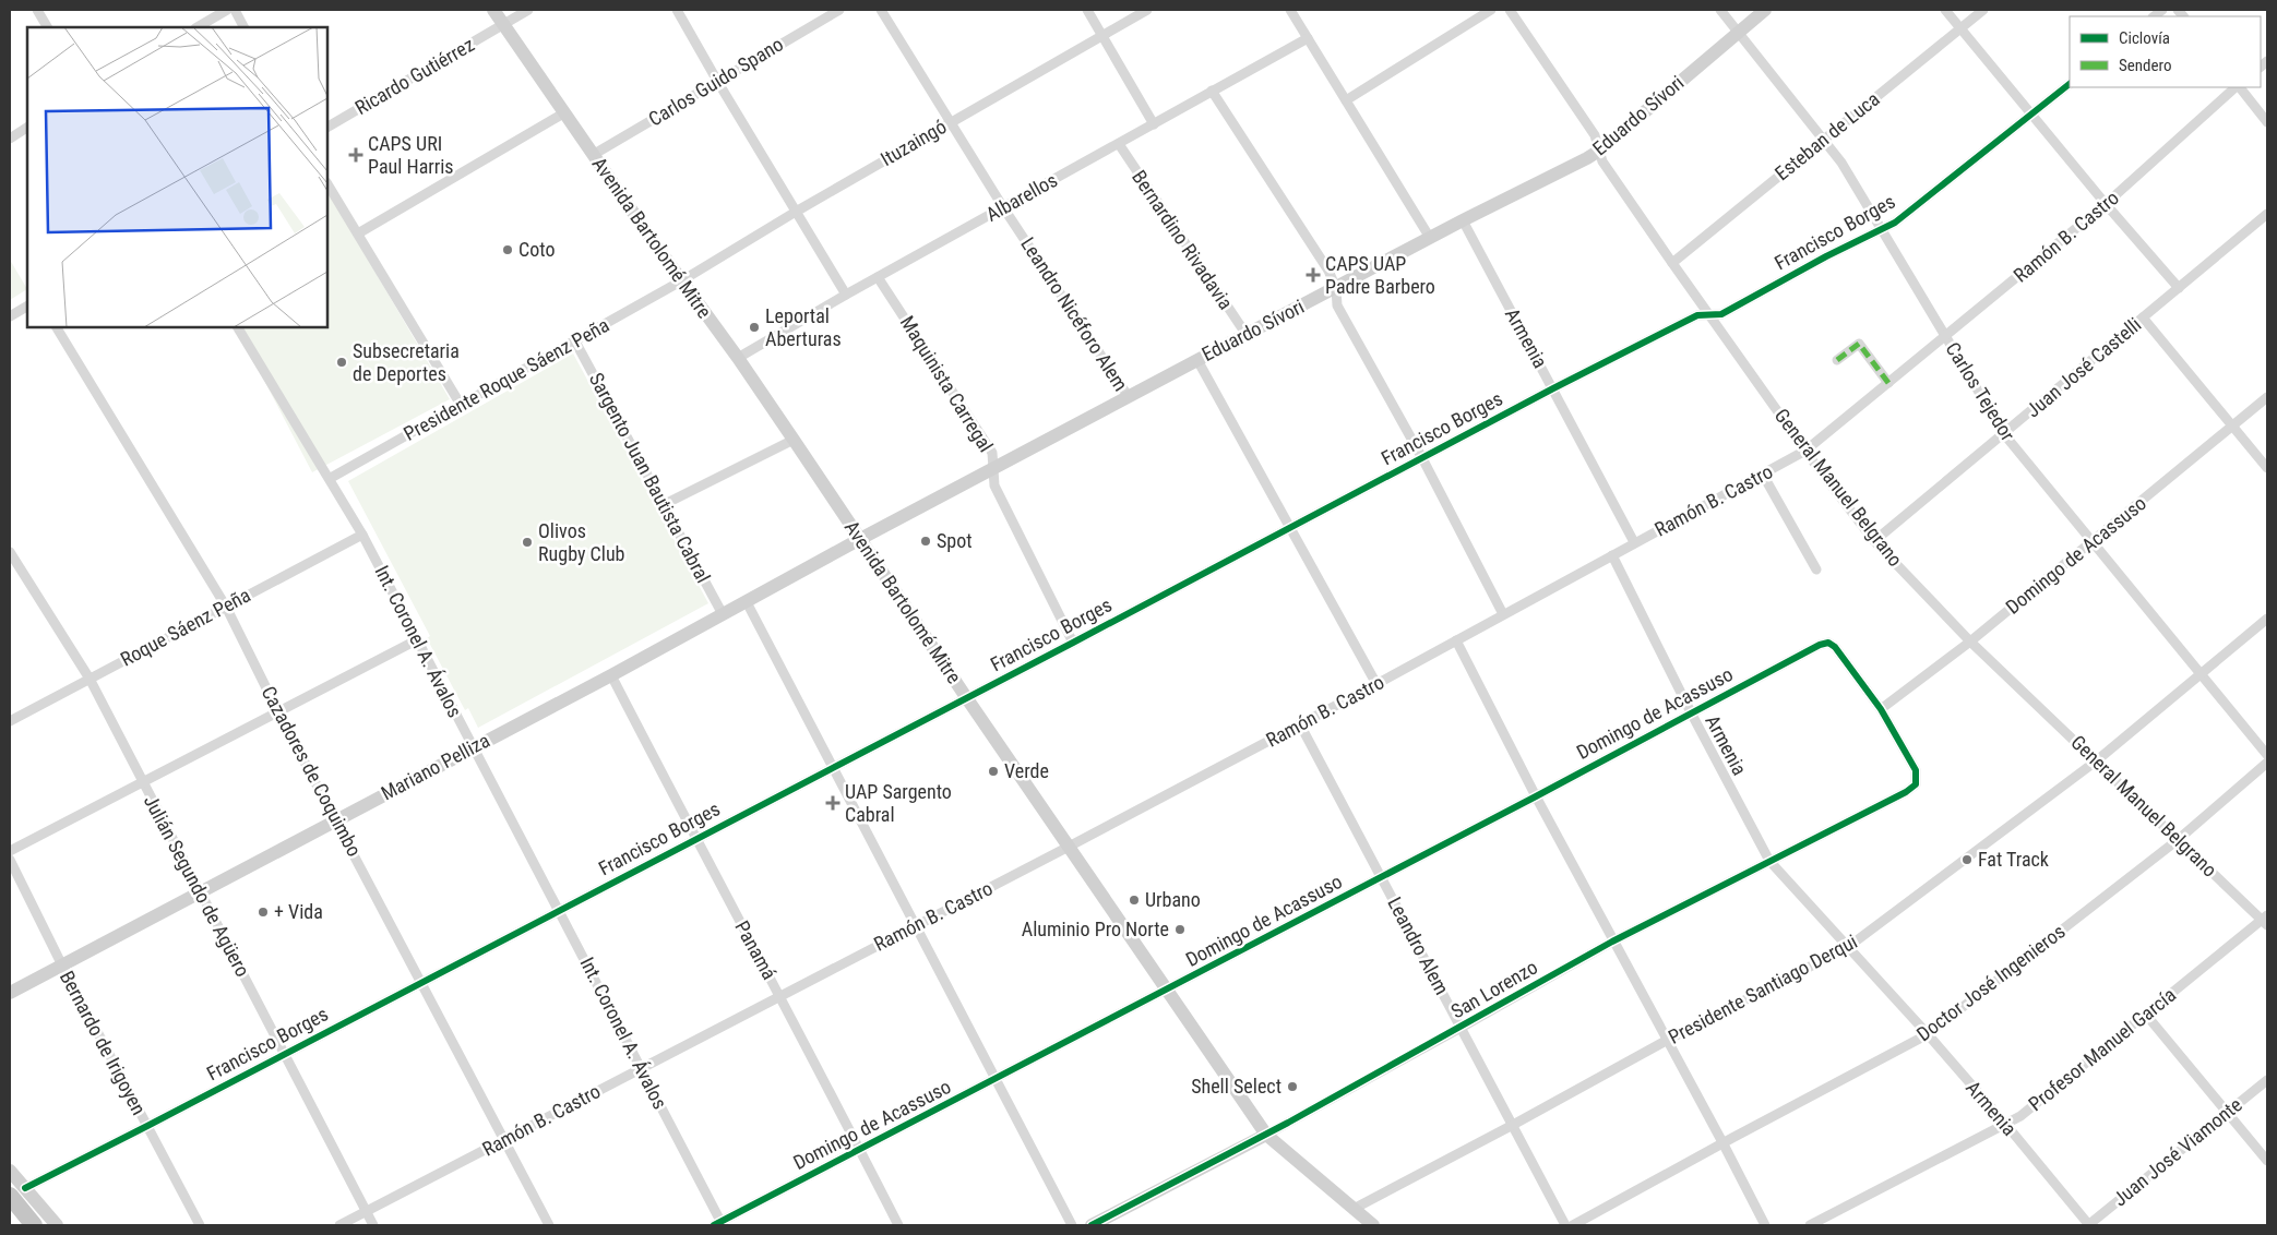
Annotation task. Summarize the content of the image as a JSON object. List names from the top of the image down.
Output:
{
  "streets": {
    "street": [
      "Ricardo Gutiérrez",
      "Carlos Guido Spano",
      "Eduardo Sívori",
      "Esteban de Luca",
      "Ituzaingó",
      "Albarellos",
      "Francisco Borges",
      "Ramón B. Castro",
      "Avenida Bartolomé Mitre",
      "Bernardino Rivadavia",
      "Leandro Nicéforo Alem",
      "Armenia",
      "Juan José Castelli",
      "Presidente Roque Sáenz Peña",
      "Maquinista Carregal",
      "Carlos Tejedor",
      "Sargento Juan Bautista Cabral",
      "General Manuel Belgrano",
      "Domingo de Acassuso",
      "Roque Sáenz Peña",
      "Int. Coronel A. Ávalos",
      "Mariano Pelliza",
      "Cazadores de Coquimbo",
      "Julián Segundo de Agüero",
      "Leandro Alem",
      "Panamá",
      "Doctor José Ingenieros",
      "San Lorenzo",
      "Presidente Santiago Derqui",
      "Bernardo de Irigoyen",
      "Profesor Manuel García",
      "Juan José Viamonte"
    ]
  },
  "crossings": [
    ["Ricardo Gutiérrez", "Avenida Bartolomé Mitre"],
    ["Carlos Guido Spano", "Avenida Bartolomé Mitre"],
    ["Eduardo Sívori", "Avenida Bartolomé Mitre"],
    ["Eduardo Sívori", "Bernardino Rivadavia"],
    ["Eduardo Sívori", "Leandro Nicéforo Alem"],
    ["Eduardo Sívori", "Armenia"],
    ["Eduardo Sívori", "Maquinista Carregal"],
    ["Eduardo Sívori", "Carlos Tejedor"],
    ["Eduardo Sívori", "General Manuel Belgrano"],
    ["Eduardo Sívori", "Mariano Pelliza"],
    ["Esteban de Luca", "Carlos Tejedor"],
    ["Esteban de Luca", "General Manuel Belgrano"],
    ["Ituzaingó", "Avenida Bartolomé Mitre"],
    ["Ituzaingó", "Leandro Nicéforo Alem"],
    ["Ituzaingó", "Presidente Roque Sáenz Peña"],
    ["Albarellos", "Avenida Bartolomé Mitre"],
    ["Albarellos", "Bernardino Rivadavia"],
    ["Albarellos", "Leandro Nicéforo Alem"],
    ["Albarellos", "Maquinista Carregal"],
    ["Francisco Borges", "Avenida Bartolomé Mitre"],
    ["Francisco Borges", "Armenia"],
    ["Francisco Borges", "Maquinista Carregal"],
    ["Francisco Borges", "Carlos Tejedor"],
    ["Francisco Borges", "General Manuel Belgrano"],
    ["Francisco Borges", "Int. Coronel A. Ávalos"],
    ["Francisco Borges", "Cazadores de Coquimbo"],
    ["Francisco Borges", "Julián Segundo de Agüero"],
    ["Francisco Borges", "Panamá"],
    ["Francisco Borges", "Bernardo de Irigoyen"],
    ["Ramón B. Castro", "Avenida Bartolomé Mitre"],
    ["Ramón B. Castro", "Armenia"],
    ["Ramón B. Castro", "Carlos Tejedor"],
    ["Ramón B. Castro", "General Manuel Belgrano"],
    ["Ramón B. Castro", "Int. Coronel A. Ávalos"],
    ["Ramón B. Castro", "Cazadores de Coquimbo"],
    ["Ramón B. Castro", "Julián Segundo de Agüero"],
    ["Ramón B. Castro", "Leandro Alem"],
    ["Ramón B. Castro", "Panamá"],
    ["Avenida Bartolomé Mitre", "Presidente Roque Sáenz Peña"],
    ["Avenida Bartolomé Mitre", "Domingo de Acassuso"],
    ["Avenida Bartolomé Mitre", "Mariano Pelliza"],
    ["Avenida Bartolomé Mitre", "San Lorenzo"],
    ["Avenida Bartolomé Mitre", "Presidente Santiago Derqui"],
    ["Armenia", "Domingo de Acassuso"],
    ["Armenia", "Doctor José Ingenieros"],
    ["Armenia", "San Lorenzo"],
    ["Armenia", "Presidente Santiago Derqui"],
    ["Armenia", "Profesor Manuel García"],
    ["Armenia", "Juan José Viamonte"],
    ["Juan José Castelli", "Carlos Tejedor"],
    ["Juan José Castelli", "General Manuel Belgrano"],
    ["Presidente Roque Sáenz Peña", "Sargento Juan Bautista Cabral"],
    ["Presidente Roque Sáenz Peña", "Int. Coronel A. Ávalos"],
    ["Carlos Tejedor", "Domingo de Acassuso"],
    ["Carlos Tejedor", "Presidente Santiago Derqui"],
    ["Sargento Juan Bautista Cabral", "Mariano Pelliza"],
    ["General Manuel Belgrano", "Domingo de Acassuso"],
    ["General Manuel Belgrano", "Doctor José Ingenieros"],
    ["General Manuel Belgrano", "Presidente Santiago Derqui"],
    ["General Manuel Belgrano", "Profesor Manuel García"],
    ["Domingo de Acassuso", "Int. Coronel A. Ávalos"],
    ["Domingo de Acassuso", "Leandro Alem"],
    ["Domingo de Acassuso", "Panamá"],
    ["Domingo de Acassuso", "San Lorenzo"],
    ["Roque Sáenz Peña", "Int. Coronel A. Ávalos"],
    ["Roque Sáenz Peña", "Cazadores de Coquimbo"],
    ["Roque Sáenz Peña", "Julián Segundo de Agüero"],
    ["Int. Coronel A. Ávalos", "Mariano Pelliza"],
    ["Mariano Pelliza", "Cazadores de Coquimbo"],
    ["Mariano Pelliza", "Julián Segundo de Agüero"],
    ["Mariano Pelliza", "Panamá"],
    ["Mariano Pelliza", "Bernardo de Irigoyen"],
    ["Leandro Alem", "San Lorenzo"],
    ["Leandro Alem", "Presidente Santiago Derqui"]
  ],
  "places": {
    "health": ["CAPS URI Paul Harris", "CAPS UAP Padre Barbero", "UAP Sargento Cabral"],
    "other": [
      "Coto",
      "Leportal Aberturas",
      "Subsecretaria de Deportes",
      "Spot",
      "Olivos Rugby Club",
      "Verde",
      "Fat Track",
      "Urbano",
      "+ Vida",
      "Aluminio Pro Norte",
      "Shell Select"
    ]
  },
  "legend": ["Ciclovía", "Sendero"]
}
